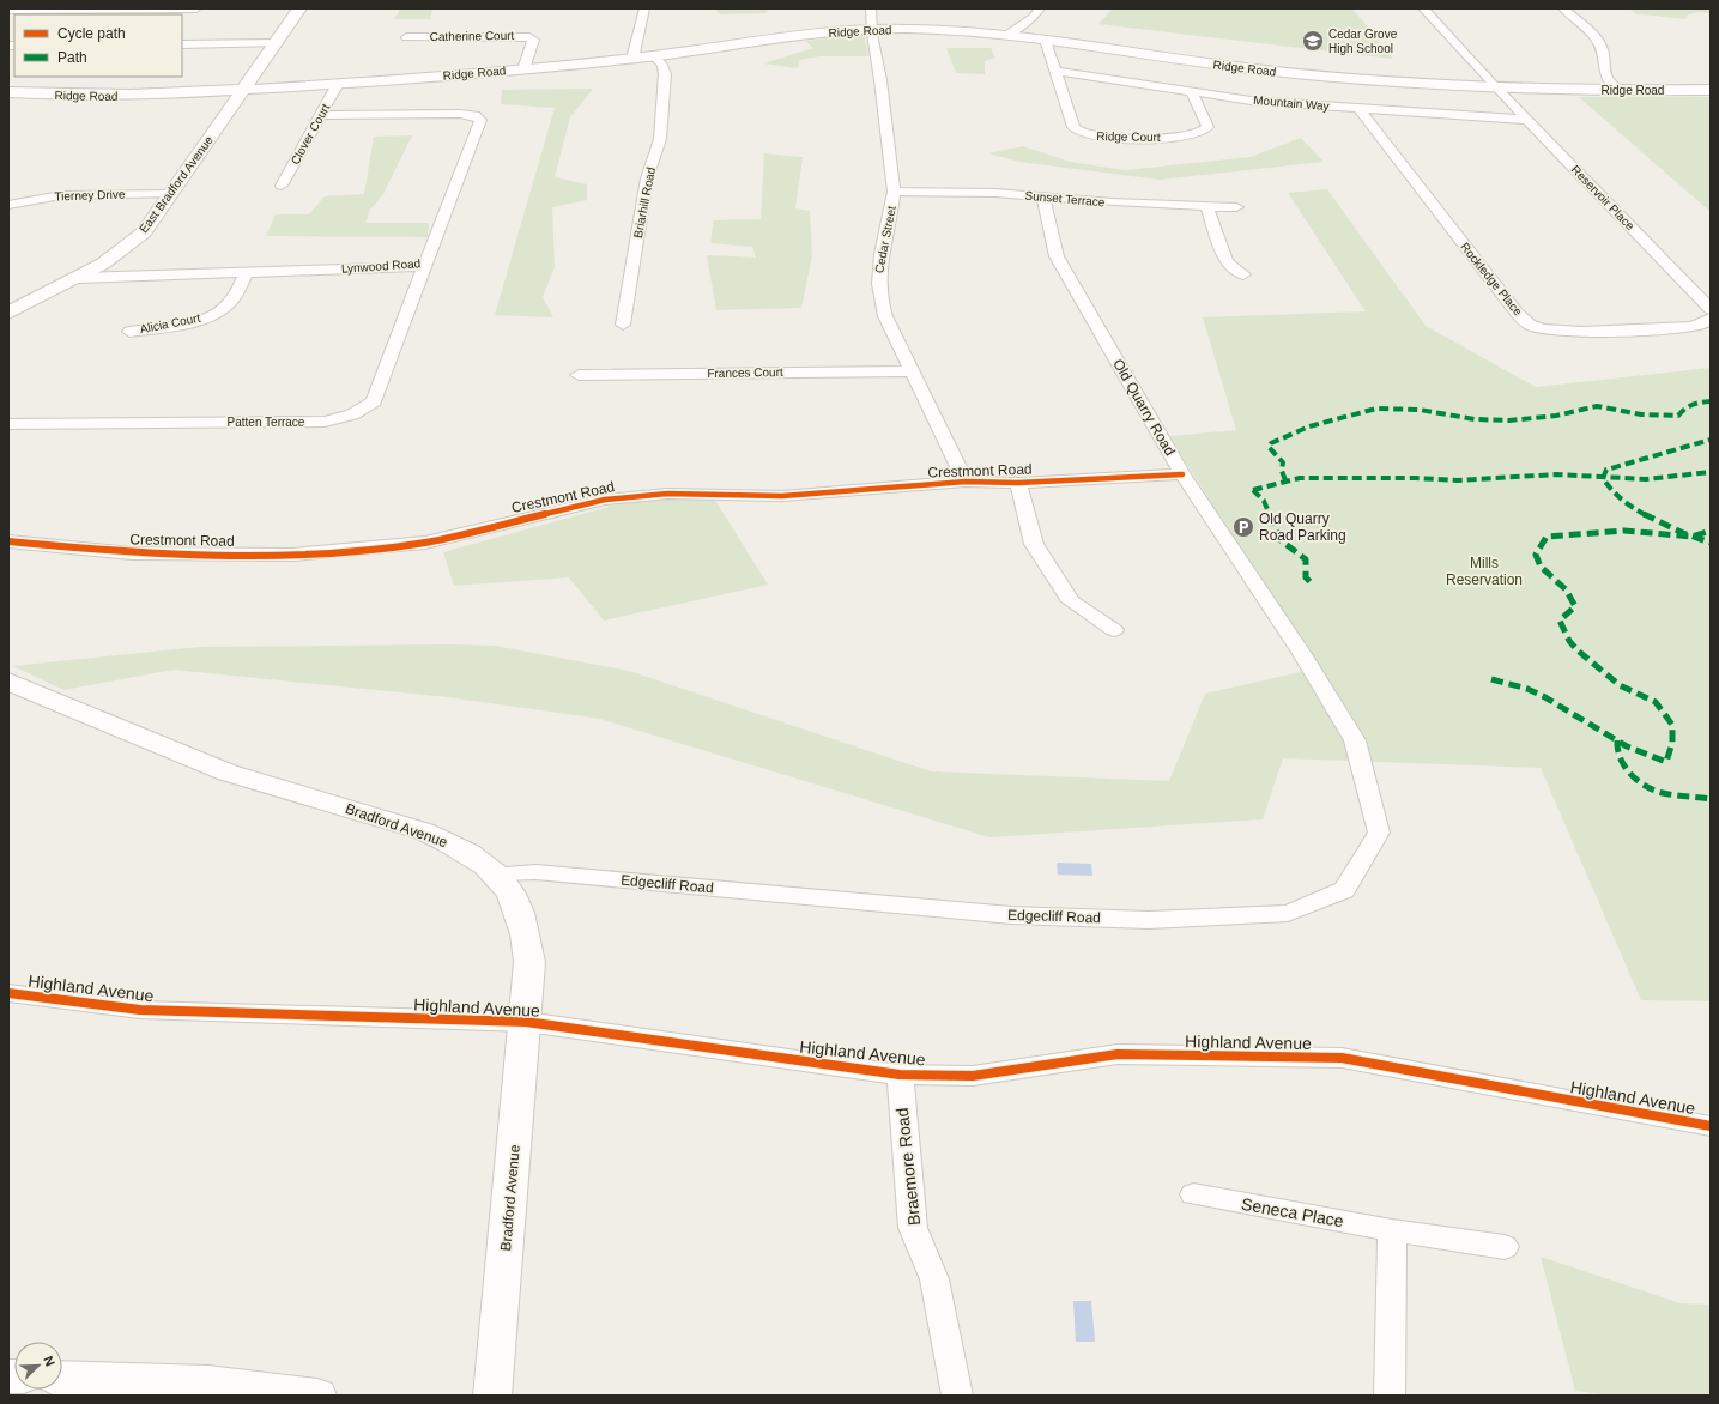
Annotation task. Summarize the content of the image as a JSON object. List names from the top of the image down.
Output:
{
  "streets": {
    "main road": ["Ridge Road", "East Bradford Avenue", "Bradford Avenue"],
    "street": [
      "Catherine Court",
      "Mountain Way",
      "Clover Court",
      "Ridge Court",
      "Tierney Drive",
      "Reservoir Place",
      "Sunset Terrace",
      "Briarhill Road",
      "Cedar Street",
      "Lynwood Road",
      "Rockledge Place",
      "Alicia Court",
      "Frances Court",
      "Old Quarry Road",
      "Patten Terrace",
      "Crestmont Road",
      "Edgecliff Road",
      "Highland Avenue",
      "Braemore Road",
      "Seneca Place"
    ]
  },
  "crossings": [
    ["Ridge Road", "Catherine Court"],
    ["Ridge Road", "Clover Court"],
    ["Ridge Road", "Ridge Court"],
    ["Ridge Road", "East Bradford Avenue"],
    ["Ridge Road", "Reservoir Place"],
    ["Ridge Road", "Briarhill Road"],
    ["Ridge Road", "Cedar Street"],
    ["Mountain Way", "Ridge Court"],
    ["Mountain Way", "Reservoir Place"],
    ["Mountain Way", "Rockledge Place"],
    ["Clover Court", "Lynwood Road"],
    ["East Bradford Avenue", "Tierney Drive"],
    ["East Bradford Avenue", "Lynwood Road"],
    ["Sunset Terrace", "Cedar Street"],
    ["Sunset Terrace", "Old Quarry Road"],
    ["Cedar Street", "Frances Court"],
    ["Cedar Street", "Crestmont Road"],
    ["Lynwood Road", "Alicia Court"],
    ["Lynwood Road", "Patten Terrace"],
    ["Old Quarry Road", "Crestmont Road"],
    ["Old Quarry Road", "Edgecliff Road"],
    ["Bradford Avenue", "Edgecliff Road"],
    ["Bradford Avenue", "Highland Avenue"],
    ["Highland Avenue", "Braemore Road"]
  ],
  "parks": ["Mills Reservation"],
  "places": {
    "school or university": ["Cedar Grove High School"],
    "parking": ["Old Quarry Road Parking"]
  },
  "legend": ["Cycle path", "Path"],
  "north": "top right"
}
